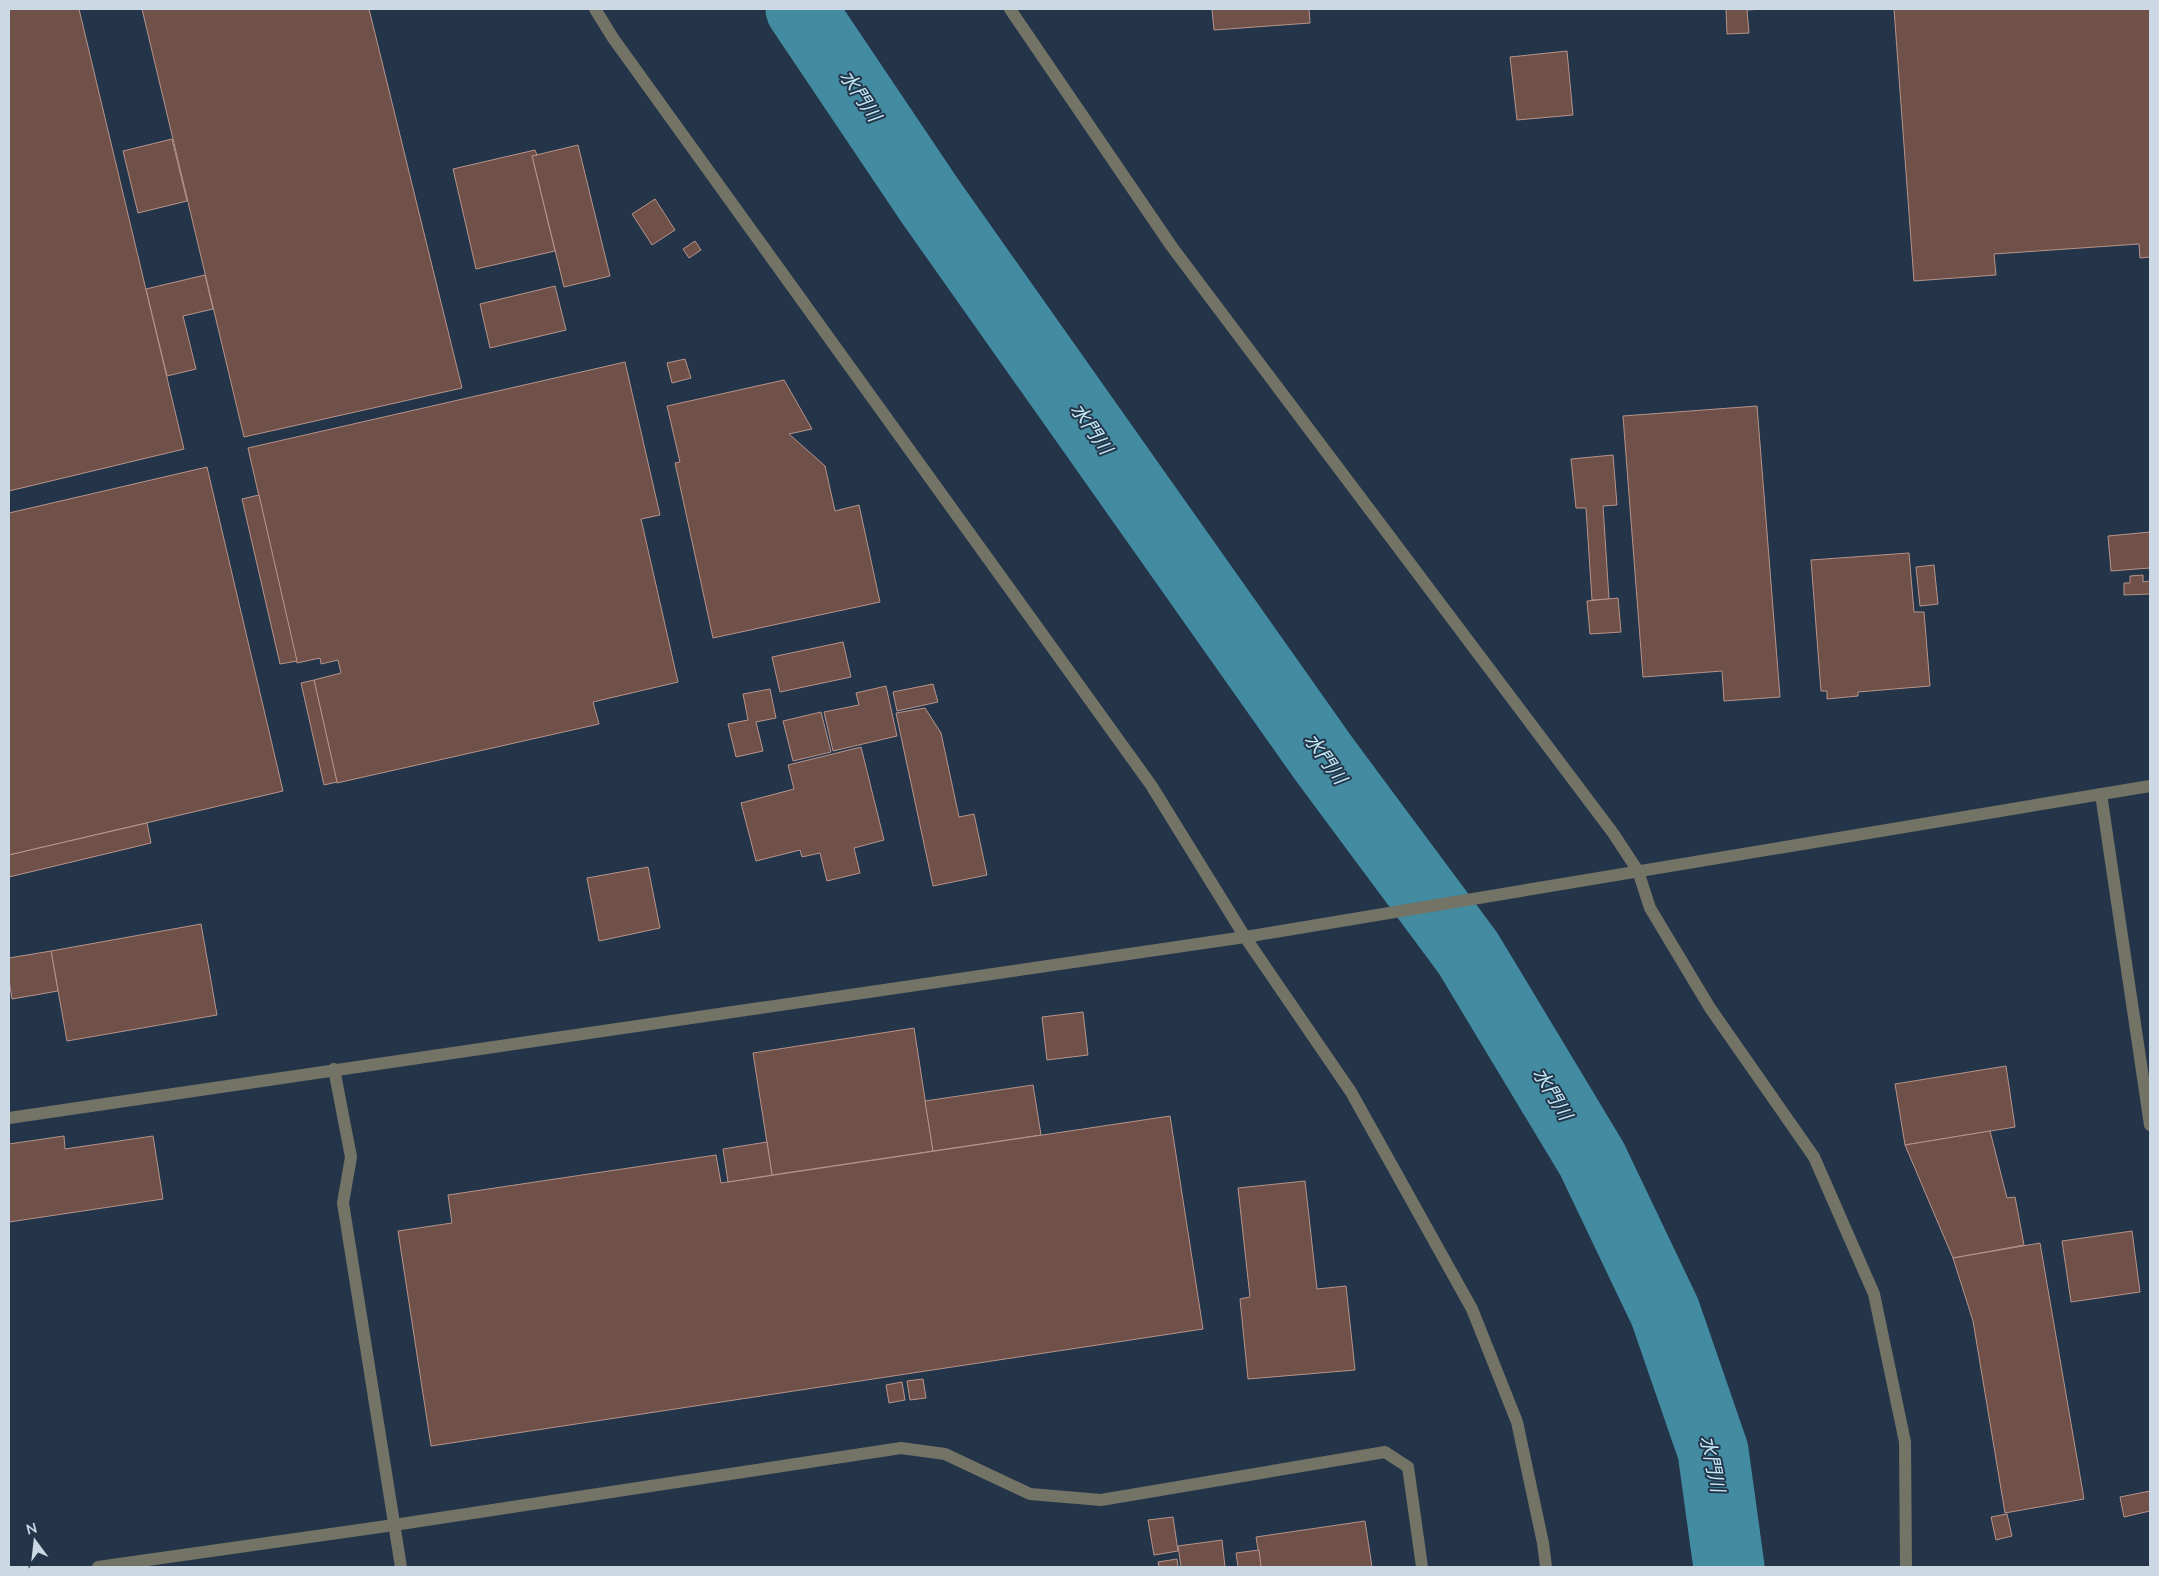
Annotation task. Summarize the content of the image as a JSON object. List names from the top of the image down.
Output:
{
  "water": ["水門川"],
  "north": "top"
}
